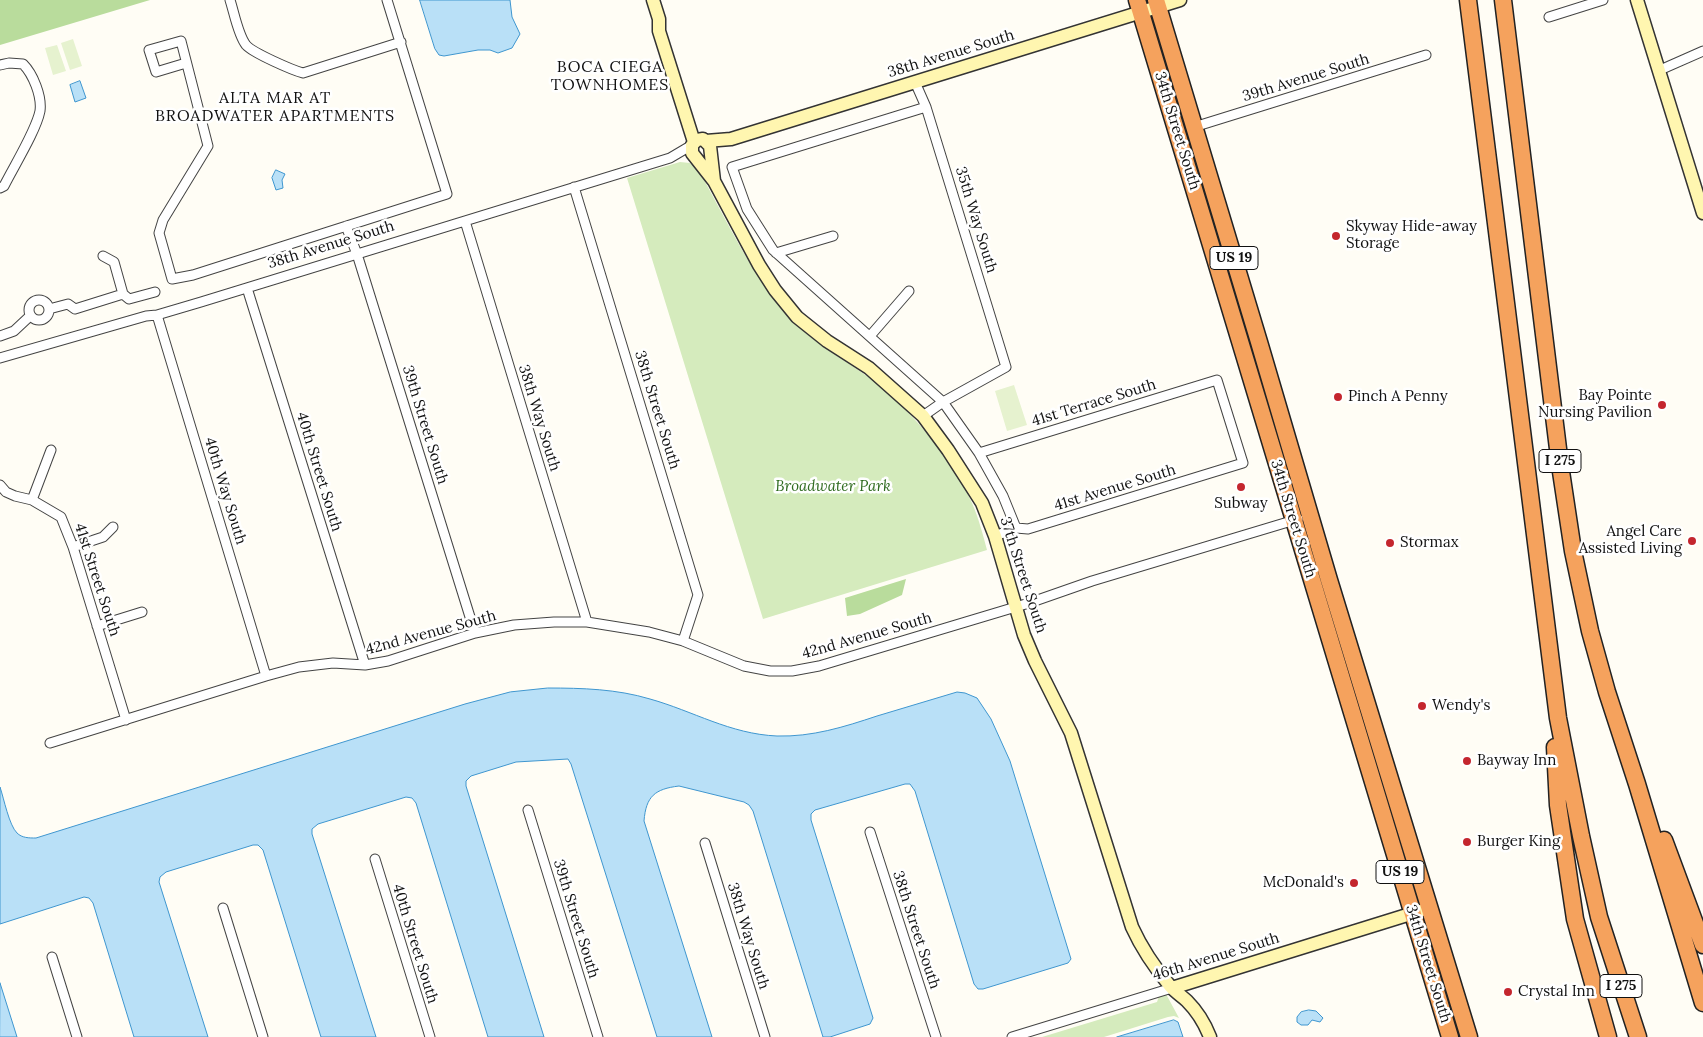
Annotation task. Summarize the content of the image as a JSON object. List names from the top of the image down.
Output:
{
  "streets": {
    "highway": ["34th Street South", "US 19", "I 275"],
    "street": [
      "38th Avenue South",
      "39th Avenue South",
      "35th Way South",
      "41st Terrace South",
      "38th Street South",
      "38th Way South",
      "39th Street South",
      "40th Street South",
      "41st Avenue South",
      "40th Way South",
      "37th Street South",
      "41st Street South",
      "42nd Avenue South",
      "46th Avenue South"
    ]
  },
  "crossings": [
    ["38th Avenue South", "34th Street South"],
    ["38th Avenue South", "35th Way South"],
    ["38th Avenue South", "38th Street South"],
    ["38th Avenue South", "38th Way South"],
    ["38th Avenue South", "39th Street South"],
    ["38th Avenue South", "40th Street South"],
    ["38th Avenue South", "40th Way South"],
    ["38th Avenue South", "37th Street South"],
    ["39th Avenue South", "34th Street South"],
    ["34th Street South", "42nd Avenue South"],
    ["34th Street South", "46th Avenue South"],
    ["41st Terrace South", "41st Avenue South"],
    ["38th Street South", "42nd Avenue South"],
    ["38th Way South", "42nd Avenue South"],
    ["39th Street South", "42nd Avenue South"],
    ["40th Street South", "42nd Avenue South"],
    ["41st Avenue South", "37th Street South"],
    ["40th Way South", "42nd Avenue South"],
    ["37th Street South", "42nd Avenue South"],
    ["37th Street South", "46th Avenue South"],
    ["41st Street South", "42nd Avenue South"]
  ],
  "districts": ["BOCA CIEGA TOWNHOMES", "ALTA MAR AT BROADWATER APARTMENTS"],
  "parks": ["Broadwater Park"],
  "places": [
    "Skyway Hide-away Storage",
    "Pinch A Penny",
    "Bay Pointe Nursing Pavilion",
    "Subway",
    "Angel Care Assisted Living",
    "Stormax",
    "Wendy's",
    "Bayway Inn",
    "Burger King",
    "McDonald's",
    "Crystal Inn"
  ]
}
